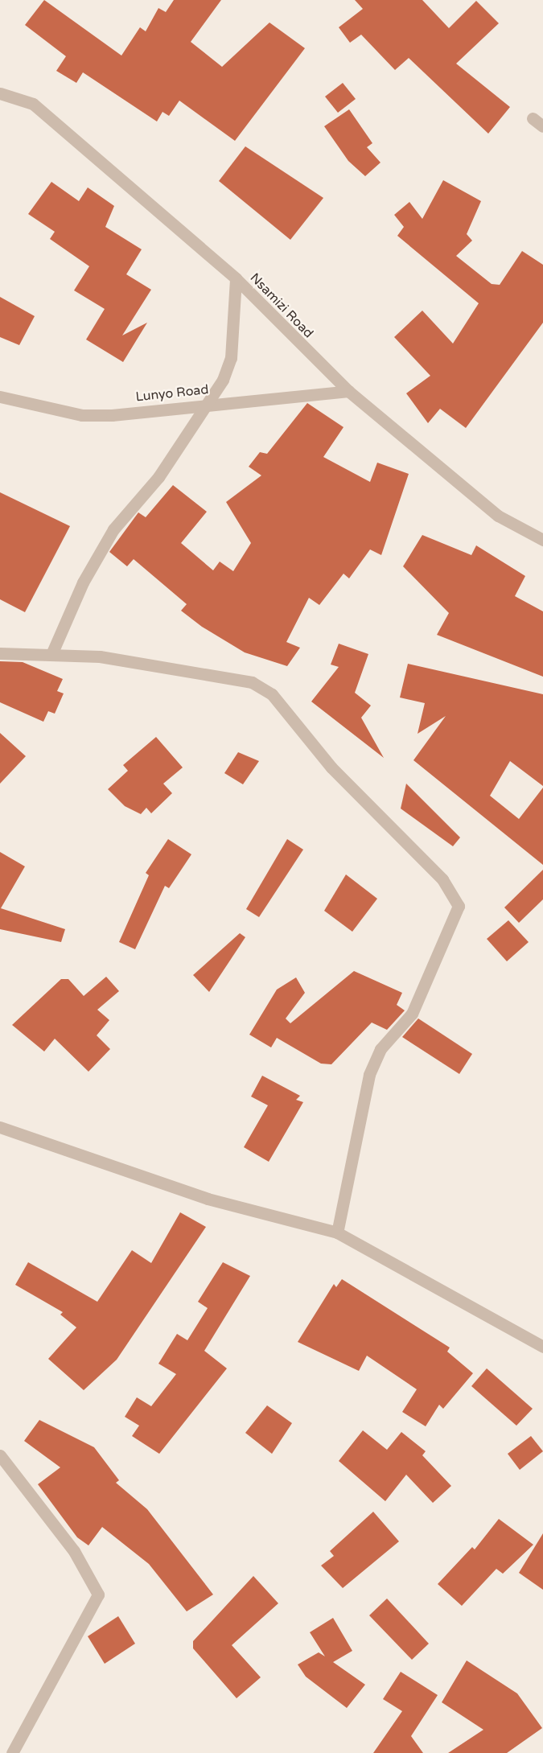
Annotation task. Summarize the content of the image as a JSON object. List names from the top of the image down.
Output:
{
  "streets": {
    "street": ["Nsamizi Road", "Lunyo Road"]
  },
  "crossings": [
    ["Nsamizi Road", "Lunyo Road"]
  ]
}
